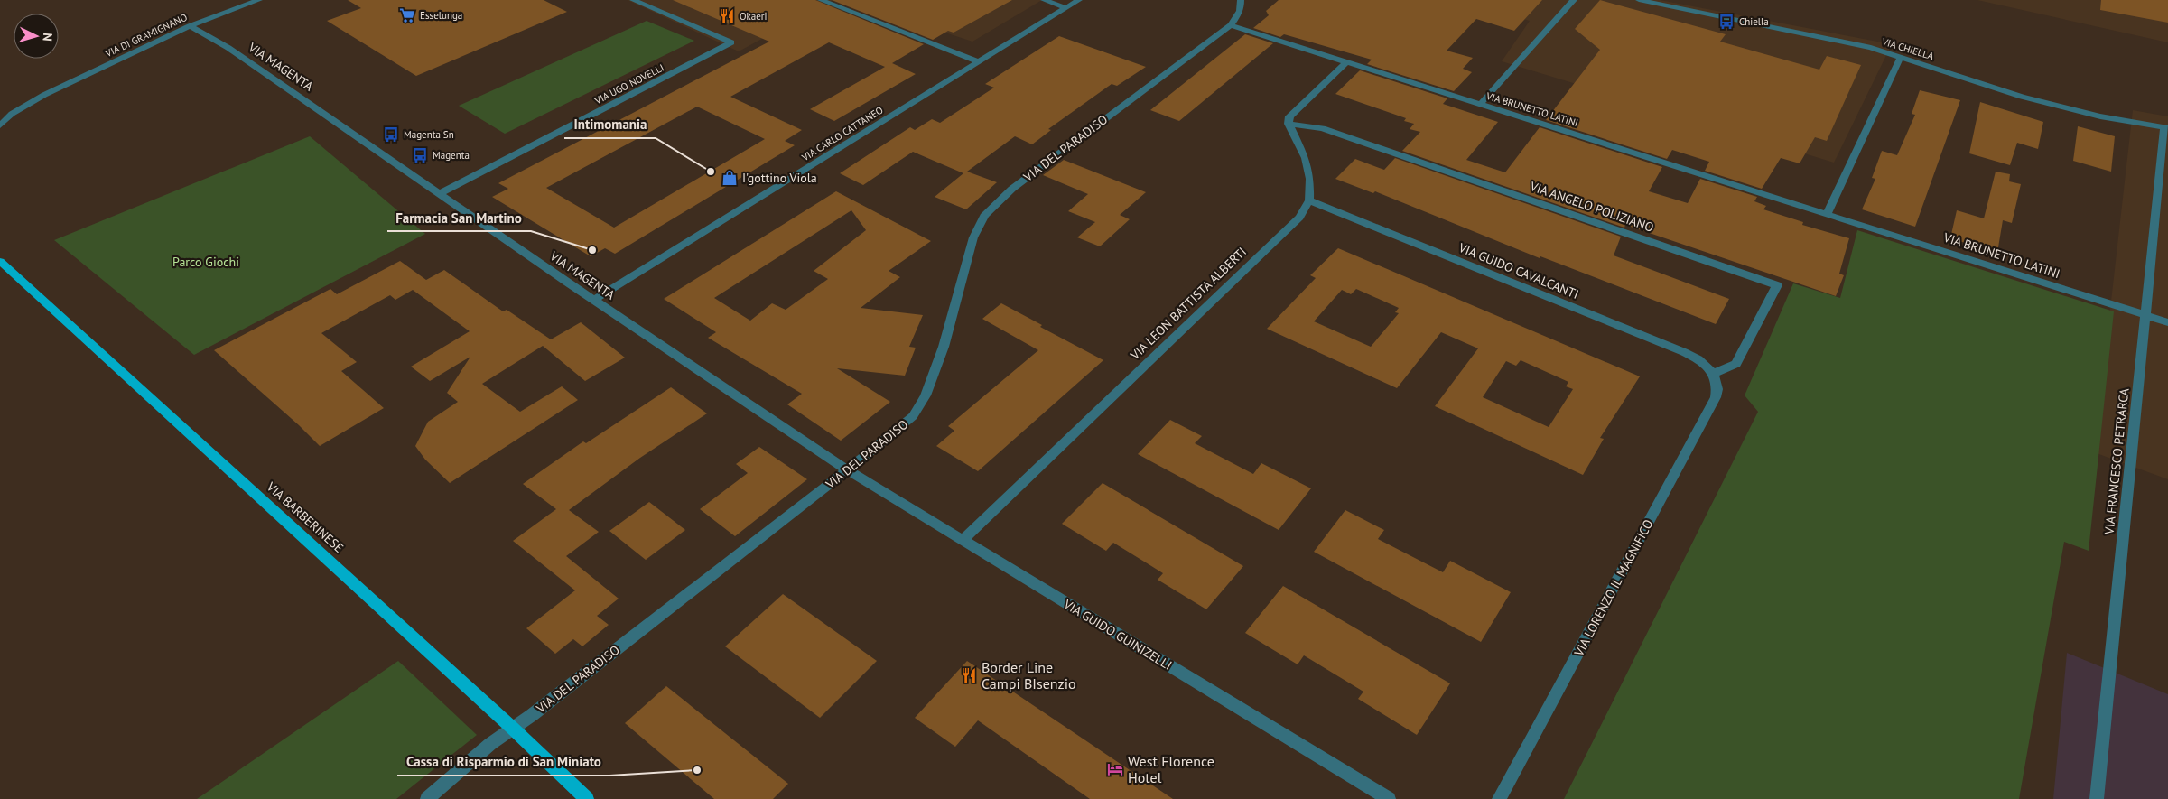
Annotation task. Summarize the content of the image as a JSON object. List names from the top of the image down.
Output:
{
  "streets": {
    "main road": ["VIA BARBERINESE"],
    "street": [
      "VIA DI GRAMIGNANO",
      "VIA CHIELLA",
      "VIA MAGENTA",
      "VIA UGO NOVELLI",
      "VIA BRUNETTO LATINI",
      "VIA CARLO CATTANEO",
      "VIA DEL PARADISO",
      "VIA ANGELO POLIZIANO",
      "VIA GUIDO CAVALCANTI",
      "VIA LEON BATTISTA ALBERTI",
      "VIA FRANCESCO PETRARCA",
      "VIA LORENZO IL MAGNIFICO",
      "VIA GUIDO GUINIZELLI"
    ]
  },
  "crossings": [
    ["VIA DI GRAMIGNANO", "VIA MAGENTA"],
    ["VIA CHIELLA", "VIA FRANCESCO PETRARCA"],
    ["VIA MAGENTA", "VIA UGO NOVELLI"],
    ["VIA MAGENTA", "VIA CARLO CATTANEO"],
    ["VIA MAGENTA", "VIA DEL PARADISO"],
    ["VIA MAGENTA", "VIA GUIDO GUINIZELLI"],
    ["VIA BRUNETTO LATINI", "VIA DEL PARADISO"],
    ["VIA BRUNETTO LATINI", "VIA FRANCESCO PETRARCA"],
    ["VIA DEL PARADISO", "VIA BARBERINESE"],
    ["VIA DEL PARADISO", "VIA GUIDO GUINIZELLI"],
    ["VIA ANGELO POLIZIANO", "VIA GUIDO CAVALCANTI"],
    ["VIA ANGELO POLIZIANO", "VIA LORENZO IL MAGNIFICO"],
    ["VIA GUIDO CAVALCANTI", "VIA LEON BATTISTA ALBERTI"],
    ["VIA GUIDO CAVALCANTI", "VIA LORENZO IL MAGNIFICO"],
    ["VIA LEON BATTISTA ALBERTI", "VIA GUIDO GUINIZELLI"]
  ],
  "parks": ["Parco Giochi"],
  "places": {
    "supermarket": ["Esselunga"],
    "restaurant": ["Okaeri", "Border Line Campi BIsenzio"],
    "bus stop": ["Chiella", "Magenta Sn", "Magenta"],
    "other": ["Intimomania", "Farmacia San Martino", "Cassa di Risparmio di San Miniato"],
    "shop": ["I'gottino Viola"],
    "hotel": ["West Florence Hotel"]
  },
  "north": "right"
}
